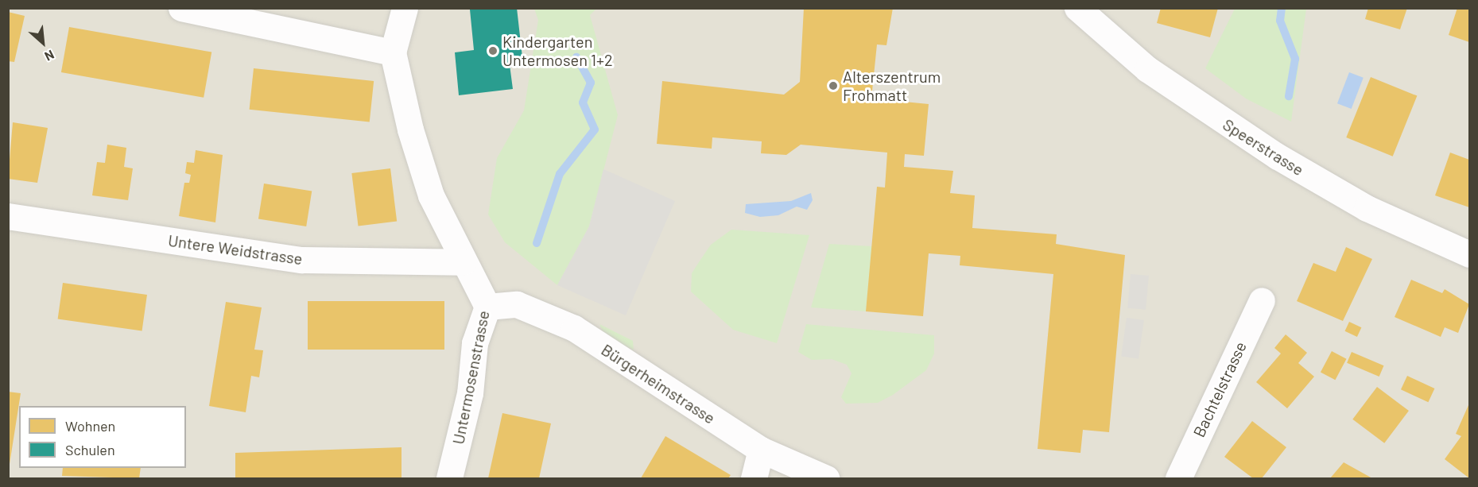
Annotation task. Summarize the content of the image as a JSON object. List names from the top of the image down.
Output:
{
  "streets": {
    "street": [
      "Speerstrasse",
      "Untere Weidstrasse",
      "Untermosenstrasse",
      "Bürgerheimstrasse",
      "Bachtelstrasse"
    ]
  },
  "crossings": [
    ["Untere Weidstrasse", "Untermosenstrasse"],
    ["Untermosenstrasse", "Bürgerheimstrasse"]
  ],
  "places": ["Kindergarten Untermosen 1+2", "Alterszentrum Frohmatt"],
  "legend": ["Wohnen", "Schulen"],
  "north": "bottom right"
}
